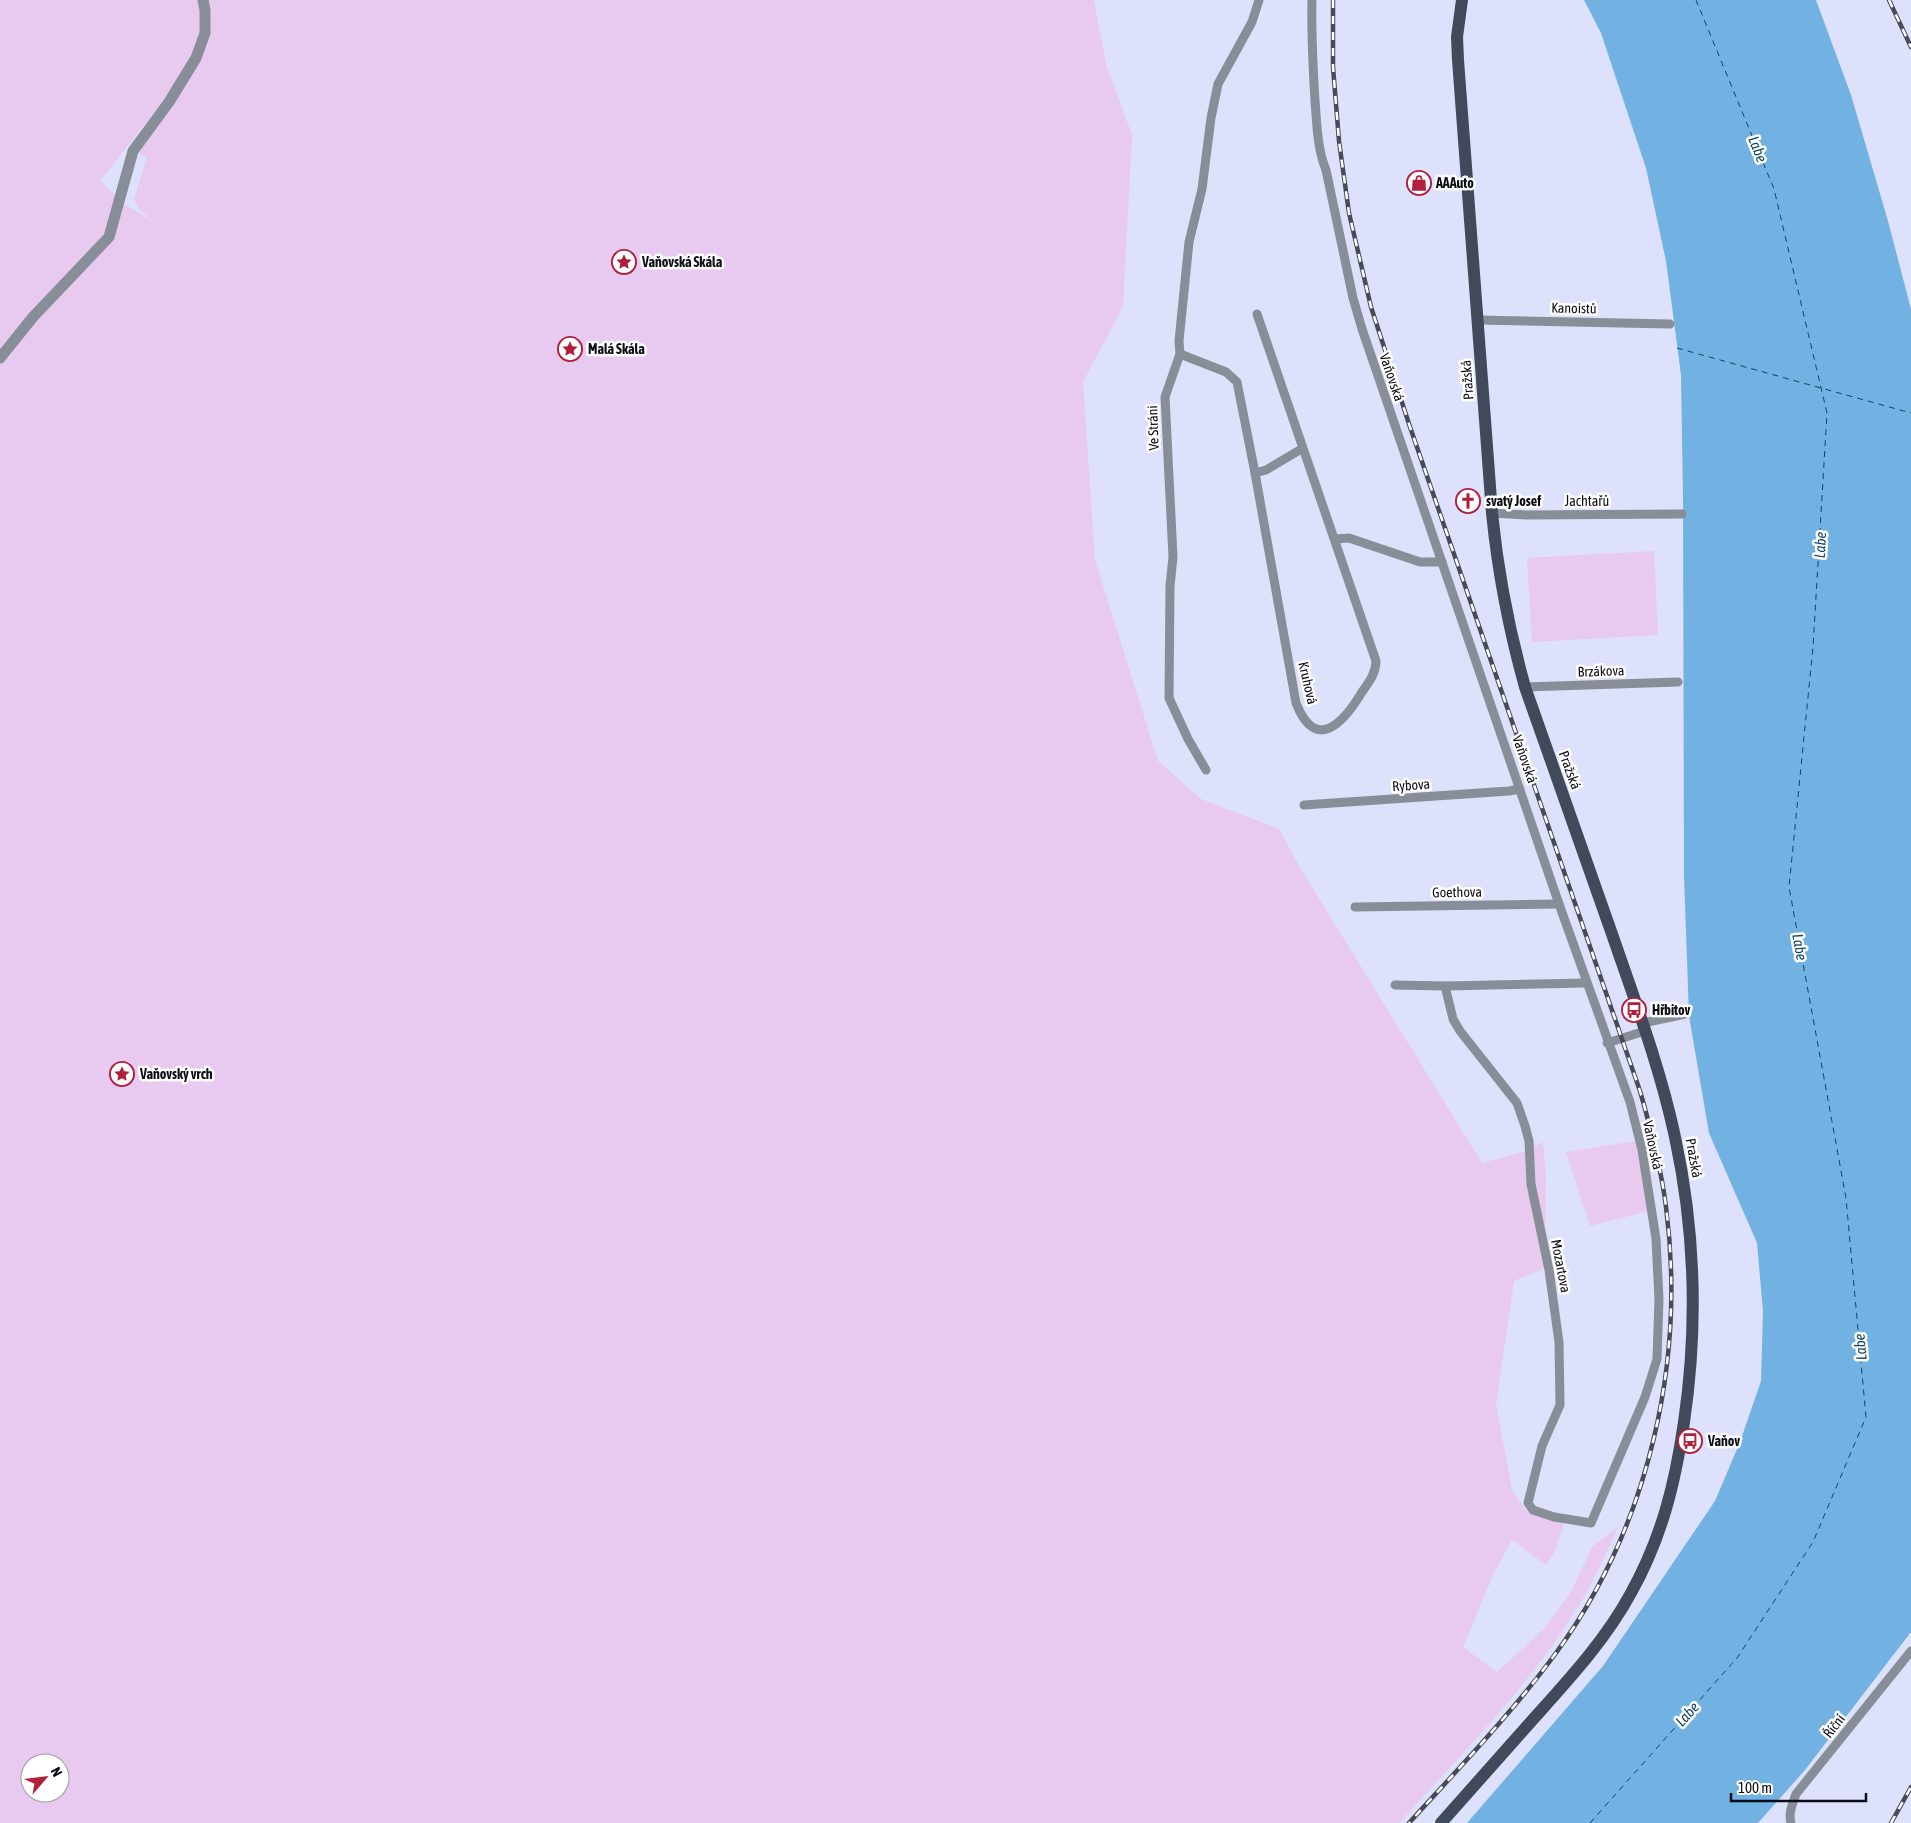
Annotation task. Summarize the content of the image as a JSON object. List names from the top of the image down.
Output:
{
  "streets": {
    "main road": ["Pražská"],
    "street": [
      "Kanoistů",
      "Vaňovská",
      "Ve Stráni",
      "Jachtařů",
      "Brzákova",
      "Kruhová",
      "Rybova",
      "Goethova",
      "Mozartova",
      "Říční"
    ]
  },
  "crossings": [
    ["Kanoistů", "Pražská"],
    ["Vaňovská", "Rybova"],
    ["Vaňovská", "Goethova"],
    ["Vaňovská", "Mozartova"],
    ["Pražská", "Jachtařů"],
    ["Pražská", "Brzákova"],
    ["Ve Stráni", "Kruhová"]
  ],
  "water": ["Labe"],
  "places": {
    "shop": ["AAAuto"],
    "place": ["Vaňovská Skála", "Malá Skála", "Vaňovský vrch"],
    "church": ["svatý Josef"],
    "bus stop": ["Hřbitov", "Vaňov"]
  },
  "scale_bar": "100 m",
  "north": "top right"
}
